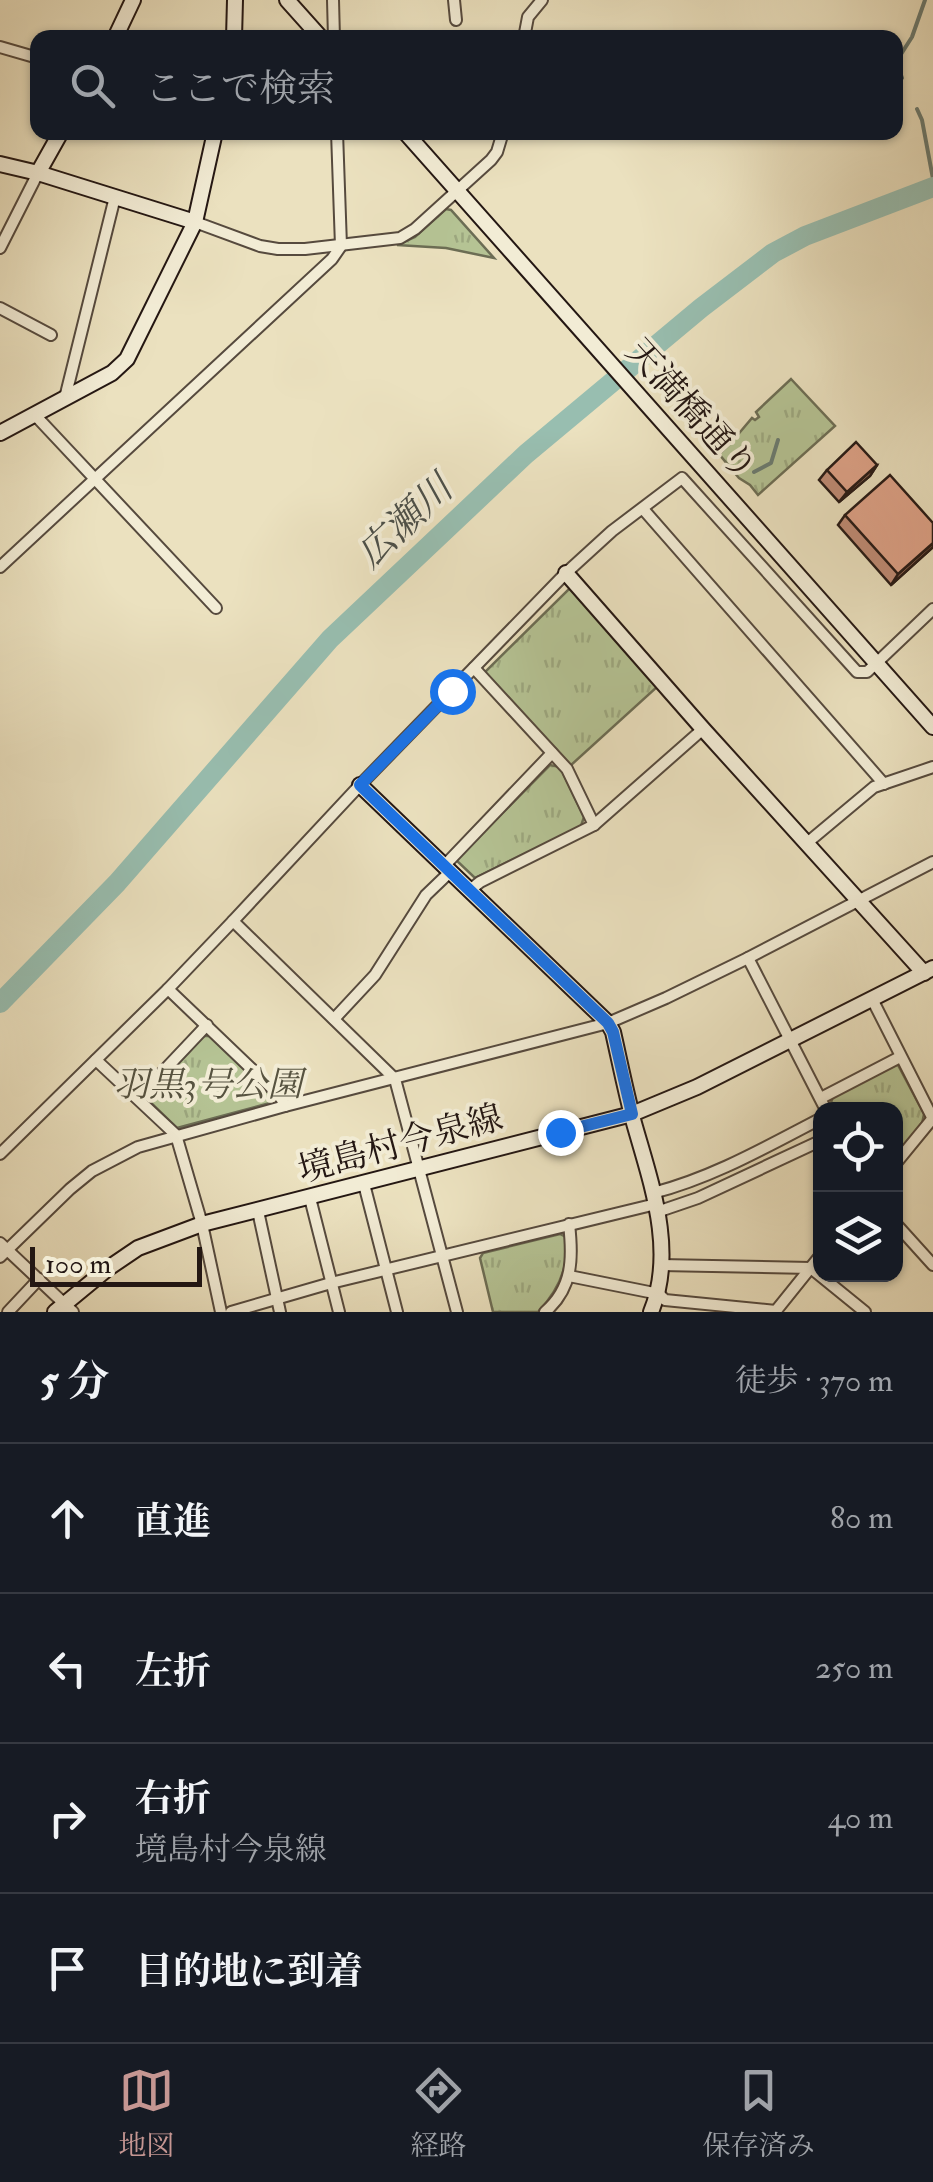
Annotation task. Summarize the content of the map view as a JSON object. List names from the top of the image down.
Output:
{
  "streets": {
    "street": ["天満橋通り", "境島村今泉線"]
  },
  "water": ["広瀬川"],
  "parks": ["羽黒3号公園"],
  "scale_bar": "100 m",
  "page": {
    "search": "ここで検索",
    "scale": "100 m",
    "heading": ["5 分", "徒歩 · 370 m"],
    "list": [
      ["直進", "80 m"],
      ["左折", "250 m"],
      ["右折", "境島村今泉線", "40 m"],
      "目的地に到着"
    ],
    "nav": ["地図", "経路", "保存済み"]
  }
}
